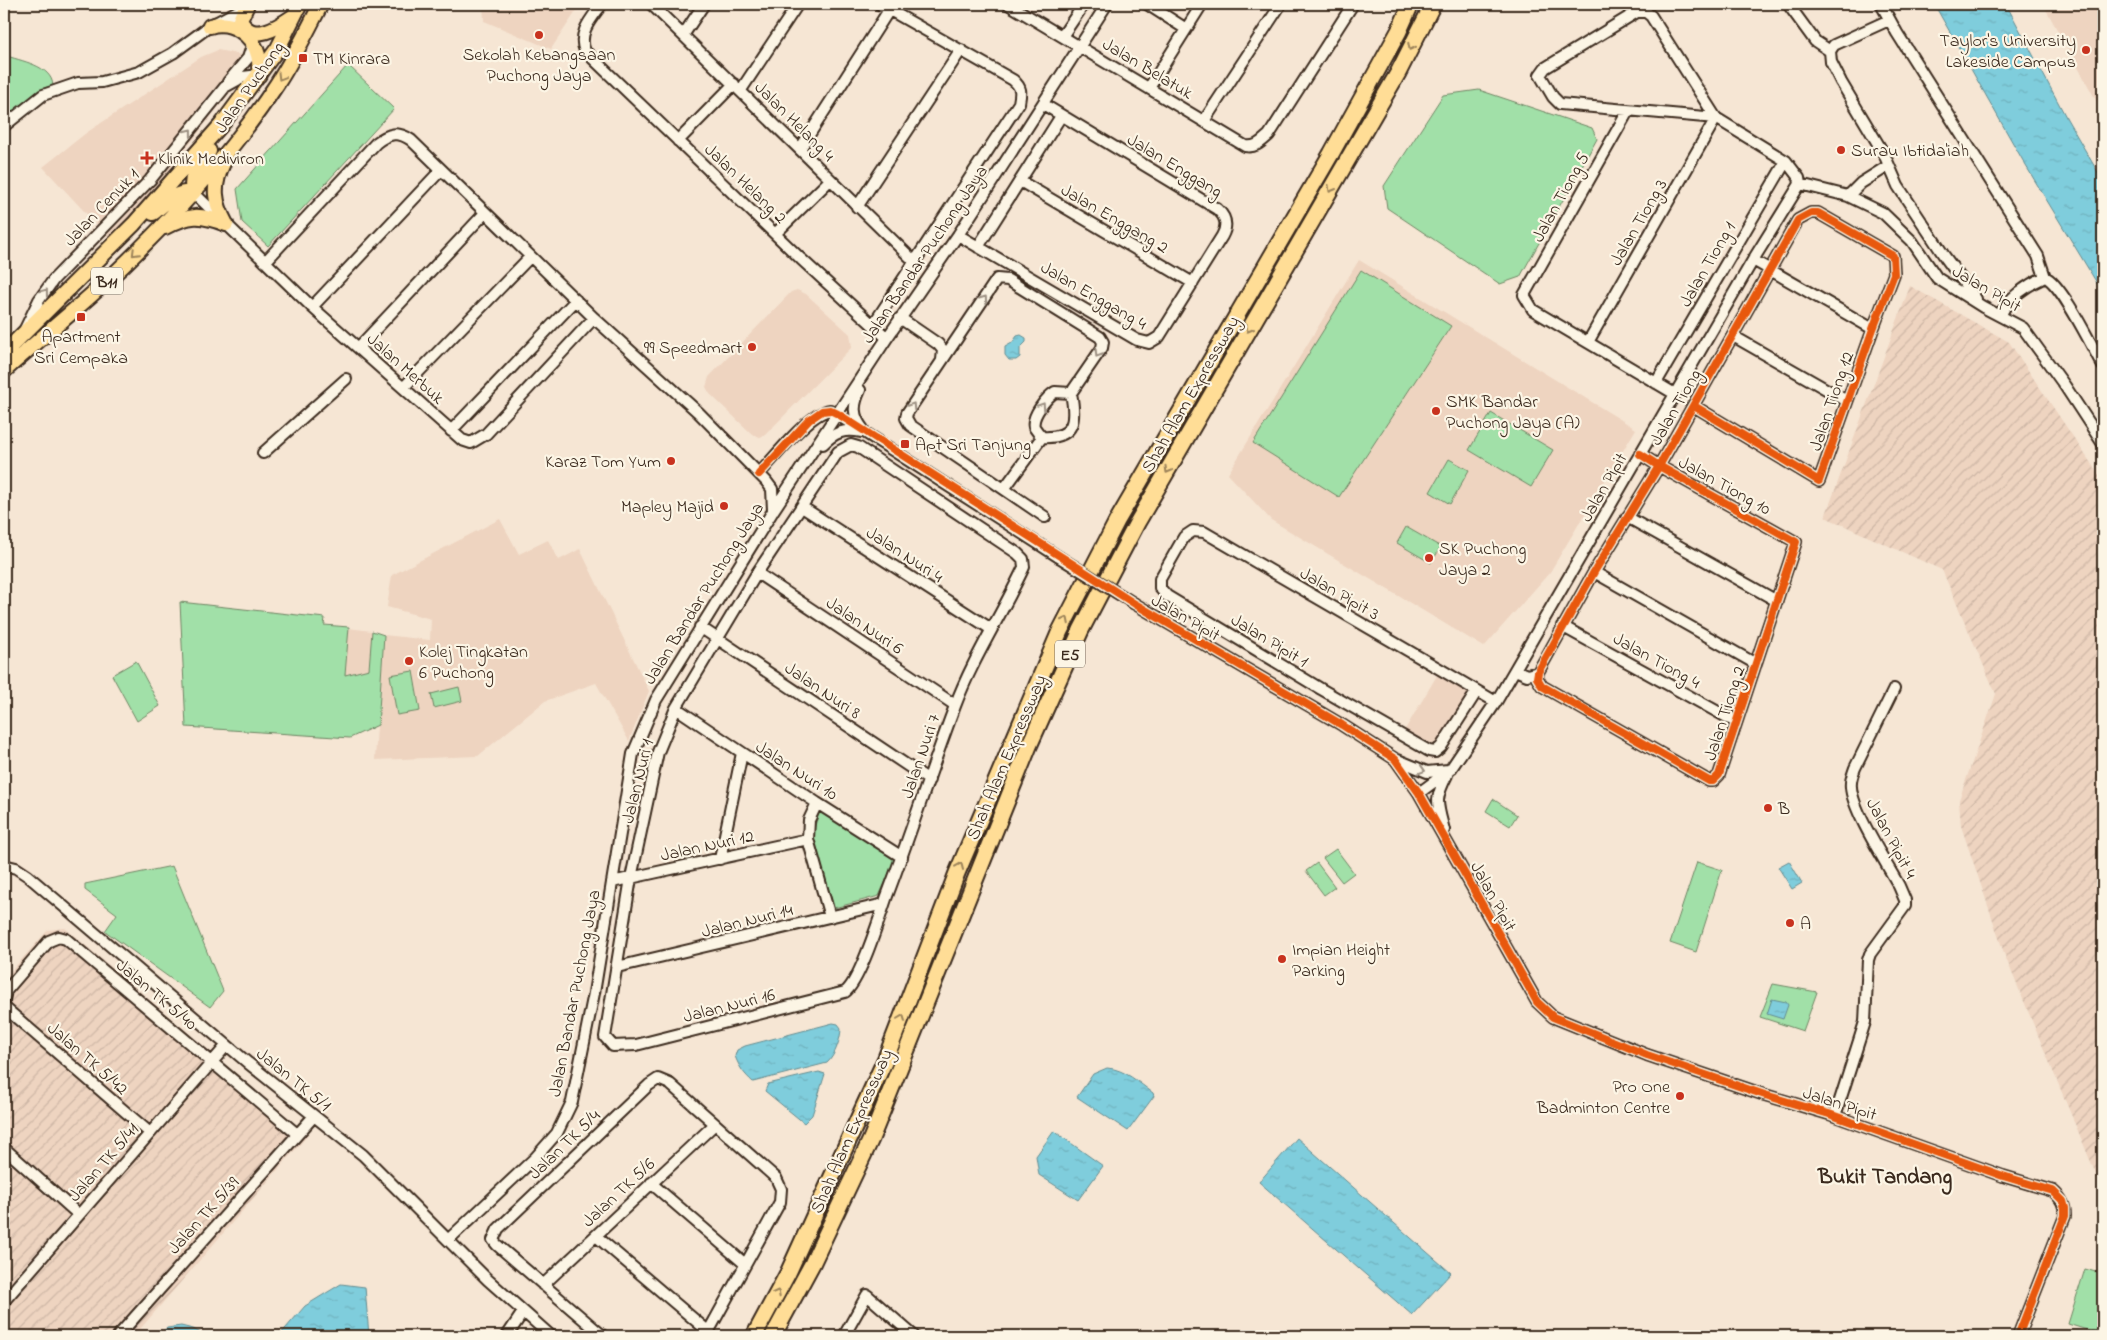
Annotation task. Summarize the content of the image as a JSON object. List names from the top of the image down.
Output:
{
  "streets": {
    "highway": ["Shah Alam Expressway", "E5"],
    "main road": ["Jalan Puchong", "B11"],
    "street": [
      "Jalan Belatuk",
      "Jalan Helang 4",
      "Jalan Enggang",
      "Jalan Helang 2",
      "Jalan Tiong 5",
      "Jalan Cenuk 1",
      "Jalan Enggang 2",
      "Jalan Tiong 3",
      "Jalan Bandar Puchong Jaya",
      "Jalan Tiong 1",
      "Jalan Pipit",
      "Jalan Enggang 4",
      "Jalan Merbuk",
      "Jalan Tiong 12",
      "Jalan Tiong",
      "Jalan Tiong 10",
      "Jalan Nuri 4",
      "Jalan Pipit 3",
      "Jalan Nuri 6",
      "Jalan Pipit 1",
      "Jalan Tiong 4",
      "Jalan Nuri 8",
      "Jalan Tiong 2",
      "Jalan Nuri 7",
      "Jalan Nuri 10",
      "Jalan Nuri 1",
      "Jalan Pipit 4",
      "Jalan Nuri 12",
      "Jalan Nuri 14",
      "Jalan TK 5/40",
      "Jalan Nuri 16",
      "Jalan TK 5/42",
      "Jalan TK 5/1",
      "Jalan TK 5/4",
      "Jalan TK 5/41",
      "Jalan TK 5/6",
      "Jalan TK 5/39"
    ]
  },
  "crossings": [
    ["Jalan Belatuk", "Jalan Bandar Puchong Jaya"],
    ["Jalan Puchong", "Jalan Cenuk 1"],
    ["Jalan Puchong", "Jalan Merbuk"],
    ["Jalan Enggang", "Jalan Enggang 2"],
    ["Jalan Enggang", "Jalan Bandar Puchong Jaya"],
    ["Jalan Enggang", "Jalan Enggang 4"],
    ["Jalan Helang 2", "Jalan Bandar Puchong Jaya"],
    ["Jalan Tiong 5", "Jalan Tiong 3"],
    ["Jalan Enggang 2", "Jalan Enggang 4"],
    ["Jalan Bandar Puchong Jaya", "Jalan Pipit"],
    ["Jalan Bandar Puchong Jaya", "Jalan Enggang 4"],
    ["Jalan Bandar Puchong Jaya", "Jalan Nuri 8"],
    ["Jalan Bandar Puchong Jaya", "Jalan Nuri 12"],
    ["Jalan Bandar Puchong Jaya", "Jalan TK 5/1"],
    ["Jalan Pipit", "Jalan Tiong 10"],
    ["Jalan Pipit", "Jalan Pipit 3"],
    ["Jalan Pipit", "Jalan Pipit 4"],
    ["Jalan Tiong 12", "Jalan Tiong"],
    ["Jalan Tiong", "Jalan Tiong 10"],
    ["Jalan Tiong", "Jalan Tiong 4"],
    ["Jalan Tiong", "Jalan Tiong 2"],
    ["Jalan Tiong 10", "Jalan Tiong 2"],
    ["Jalan Nuri 4", "Jalan Nuri 7"],
    ["Jalan Nuri 4", "Jalan Nuri 1"],
    ["Jalan Pipit 3", "Jalan Pipit 1"],
    ["Jalan Nuri 6", "Jalan Nuri 7"],
    ["Jalan Nuri 6", "Jalan Nuri 1"],
    ["Jalan Tiong 4", "Jalan Tiong 2"],
    ["Jalan Nuri 8", "Jalan Nuri 7"],
    ["Jalan Nuri 8", "Jalan Nuri 1"],
    ["Jalan Nuri 7", "Jalan Nuri 10"],
    ["Jalan Nuri 7", "Jalan Nuri 1"],
    ["Jalan Nuri 7", "Jalan Nuri 14"],
    ["Jalan Nuri 7", "Jalan Nuri 16"],
    ["Jalan Nuri 10", "Jalan Nuri 1"],
    ["Jalan Nuri 1", "Jalan Nuri 12"],
    ["Jalan Nuri 1", "Jalan Nuri 14"],
    ["Jalan Nuri 1", "Jalan Nuri 16"],
    ["Jalan TK 5/40", "Jalan TK 5/41"],
    ["Jalan TK 5/40", "Jalan TK 5/39"],
    ["Jalan TK 5/42", "Jalan TK 5/41"],
    ["Jalan TK 5/1", "Jalan TK 5/41"],
    ["Jalan TK 5/1", "Jalan TK 5/39"],
    ["Jalan TK 5/4", "Jalan TK 5/6"]
  ],
  "one_way": ["Jalan Cenuk 1"],
  "districts": ["Bukit Tandang"],
  "places": {
    "other": [
      "Sekolah Kebangsaan Puchong Jaya",
      "Taylor's University Lakeside Campus",
      "Surau Ibtida'iah",
      "99 Speedmart",
      "SMK Bandar Puchong Jaya (A)",
      "Karaz Tom Yum",
      "Mapley Majid",
      "SK Puchong Jaya 2",
      "Kolej Tingkatan 6 Puchong",
      "B",
      "A",
      "Impian Height Parking",
      "Pro One Badminton Centre"
    ],
    "transit": ["TM Kinrara", "Apartment Sri Cempaka", "Apt Sri Tanjung"],
    "health": ["Klinik Mediviron"]
  }
}
